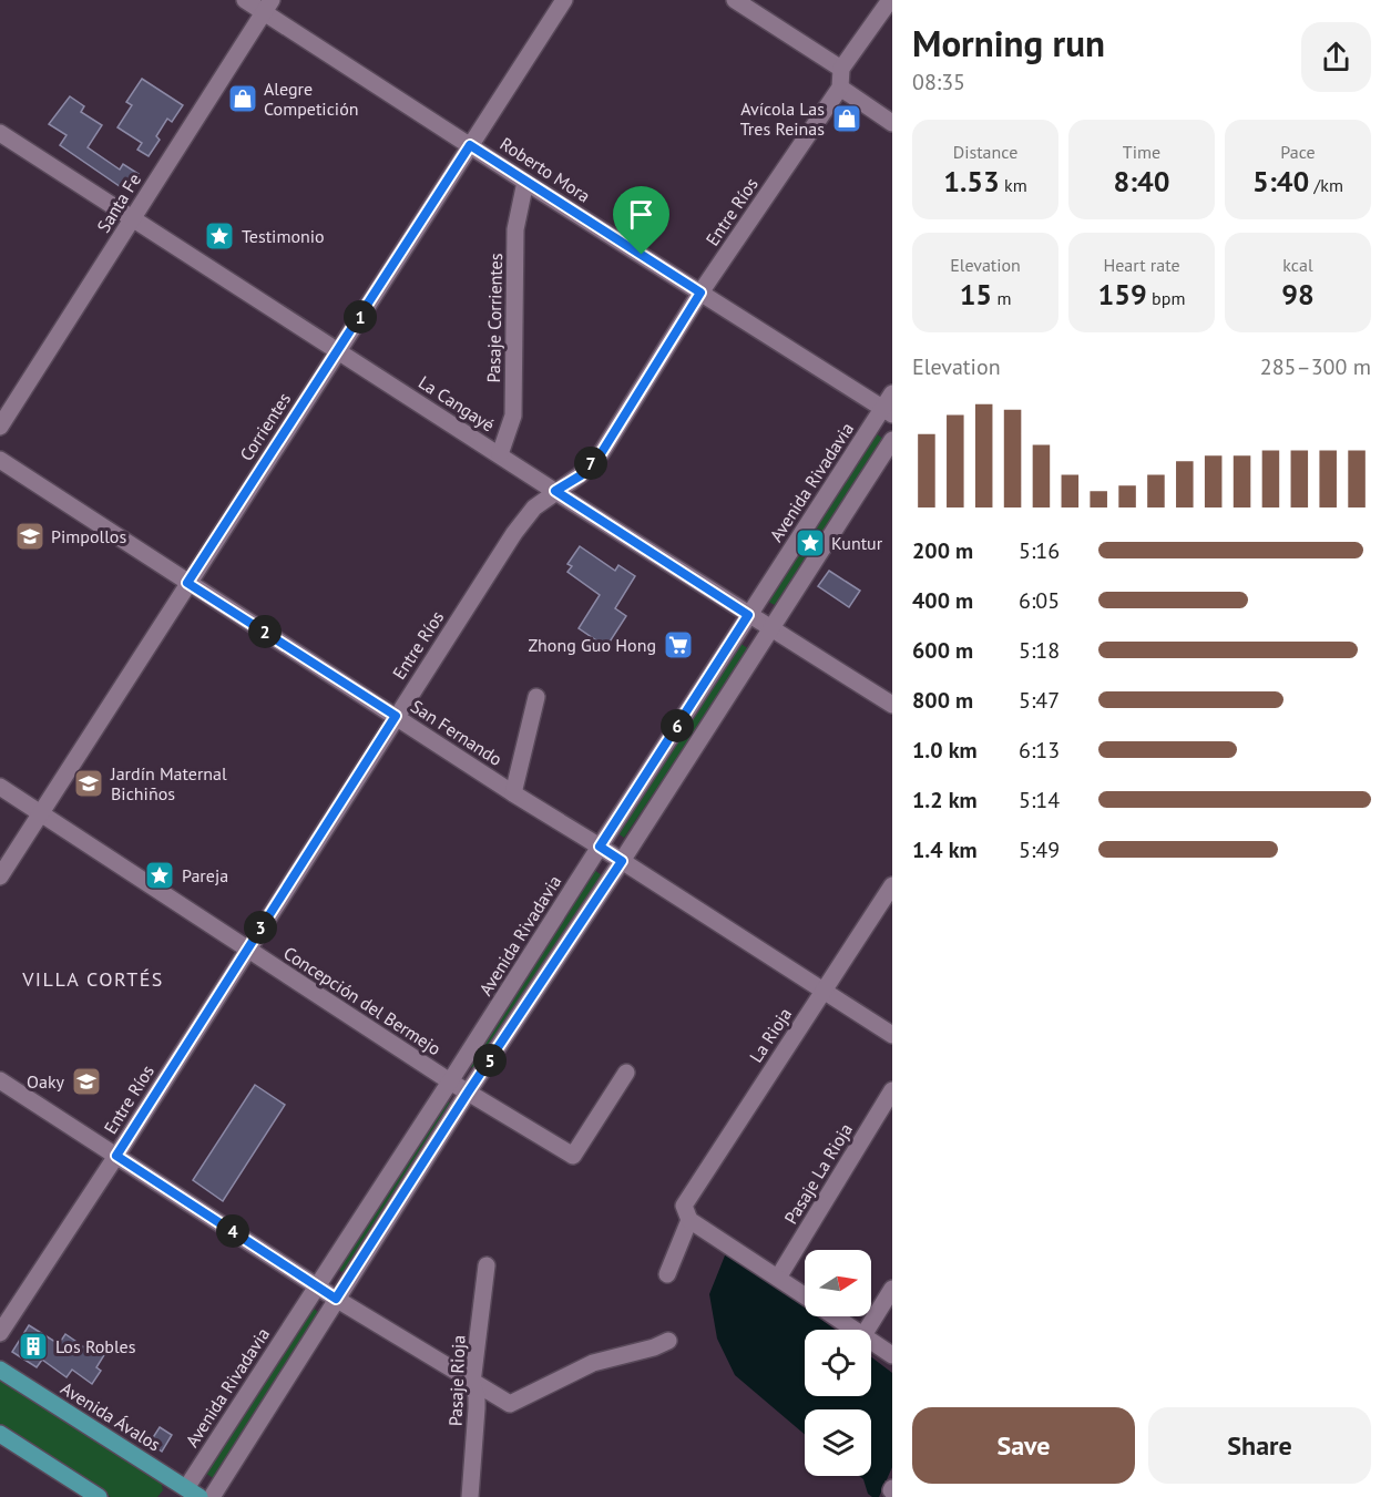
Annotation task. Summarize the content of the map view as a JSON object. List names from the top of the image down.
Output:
{
  "streets": {
    "main road": ["Avenida Ávalos"],
    "street": [
      "Roberto Mora",
      "Santa Fe",
      "Entre Ríos",
      "Pasaje Corrientes",
      "La Cangayé",
      "Corrientes",
      "Avenida Rivadavia",
      "San Fernando",
      "Concepción del Bermejo",
      "La Rioja",
      "Pasaje La Rioja",
      "Pasaje Rioja"
    ]
  },
  "crossings": [
    ["Roberto Mora", "Santa Fe"],
    ["Roberto Mora", "Entre Ríos"],
    ["Roberto Mora", "Pasaje Corrientes"],
    ["Roberto Mora", "Corrientes"],
    ["Roberto Mora", "Avenida Rivadavia"],
    ["Santa Fe", "La Cangayé"],
    ["Entre Ríos", "La Cangayé"],
    ["Entre Ríos", "San Fernando"],
    ["Entre Ríos", "Concepción del Bermejo"],
    ["Pasaje Corrientes", "La Cangayé"],
    ["La Cangayé", "Corrientes"],
    ["La Cangayé", "Avenida Rivadavia"],
    ["Corrientes", "San Fernando"],
    ["Corrientes", "Concepción del Bermejo"],
    ["Avenida Rivadavia", "San Fernando"],
    ["Avenida Rivadavia", "Concepción del Bermejo"],
    ["Avenida Rivadavia", "Avenida Ávalos"],
    ["San Fernando", "La Rioja"]
  ],
  "districts": ["VILLA CORTÉS"],
  "places": {
    "shop": ["Alegre Competición", "Avícola Las Tres Reinas"],
    "place": ["Testimonio", "Kuntur", "Pareja"],
    "school or university": ["Pimpollos", "Jardín Maternal Bichiños", "Oaky"],
    "supermarket": ["Zhong Guo Hong"],
    "building": ["Los Robles"]
  },
  "north": "right",
  "page": {
    "heading": ["Morning run", "08:35"],
    "stats": [
      ["Distance", "1.53 km"],
      ["Time", "8:40"],
      ["Pace", "5:40 /km"],
      ["Elevation", "15 m"],
      ["Heart rate", "159 bpm"],
      ["kcal", "98"]
    ],
    "pins": [
      "1",
      "7",
      "2",
      "6",
      "3",
      "5",
      "4"
    ],
    "chart": ["Elevation", "285–300 m"],
    "list": [
      {
        "name": "200 m",
        "note": "5:16"
      },
      {
        "name": "400 m",
        "note": "6:05"
      },
      {
        "name": "600 m",
        "note": "5:18"
      },
      {
        "name": "800 m",
        "note": "5:47"
      },
      {
        "name": "1.0 km",
        "note": "6:13"
      },
      {
        "name": "1.2 km",
        "note": "5:14"
      },
      {
        "name": "1.4 km",
        "note": "5:49"
      }
    ],
    "buttons": ["Save", "Share"]
  }
}
